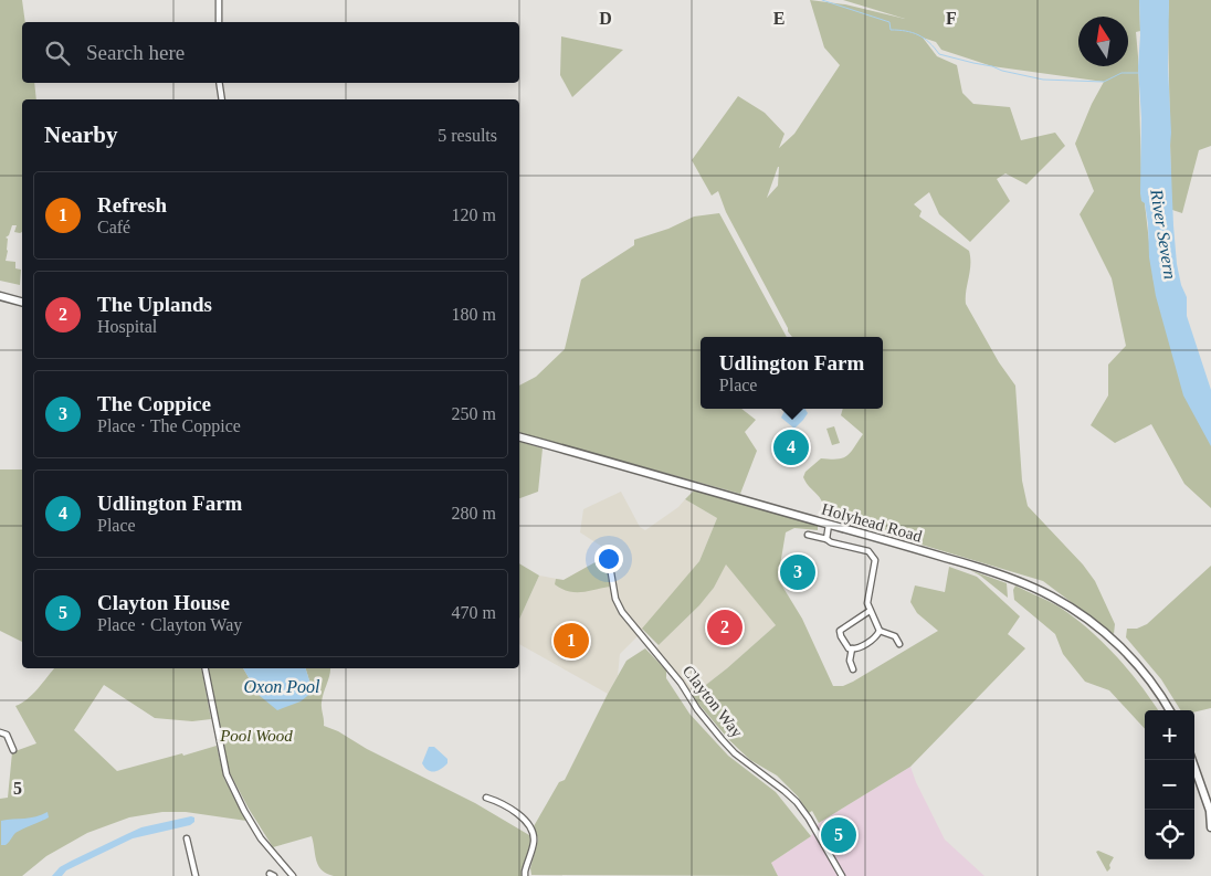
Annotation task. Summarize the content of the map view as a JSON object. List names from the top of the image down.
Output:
{
  "streets": {
    "main road": ["Holyhead Road"],
    "street": ["Clayton Way"]
  },
  "water": ["River Severn", "Oxon Pool"],
  "parks": ["Pool Wood"],
  "north": "top",
  "page": {
    "search": "Search here",
    "heading": ["Nearby", "5 results"],
    "list": [
      {
        "mark": "1",
        "name": "Refresh",
        "note": "Café",
        "value": "120 m"
      },
      {
        "mark": "2",
        "name": "The Uplands",
        "note": "Hospital",
        "value": "180 m"
      },
      {
        "mark": "3",
        "name": "The Coppice",
        "note": "Place · The Coppice",
        "value": "250 m"
      },
      {
        "mark": "4",
        "name": "Udlington Farm",
        "note": "Place",
        "value": "280 m"
      },
      {
        "mark": "5",
        "name": "Clayton House",
        "note": "Place · Clayton Way",
        "value": "470 m"
      }
    ],
    "popup": ["Udlington Farm", "Place"],
    "pins": [
      "4",
      "3",
      "2",
      "1",
      "5"
    ],
    "map_buttons": ["+", "−"]
  },
  "grid": {
    "columns": ["D", "E", "F"],
    "rows": ["5"]
  }
}
